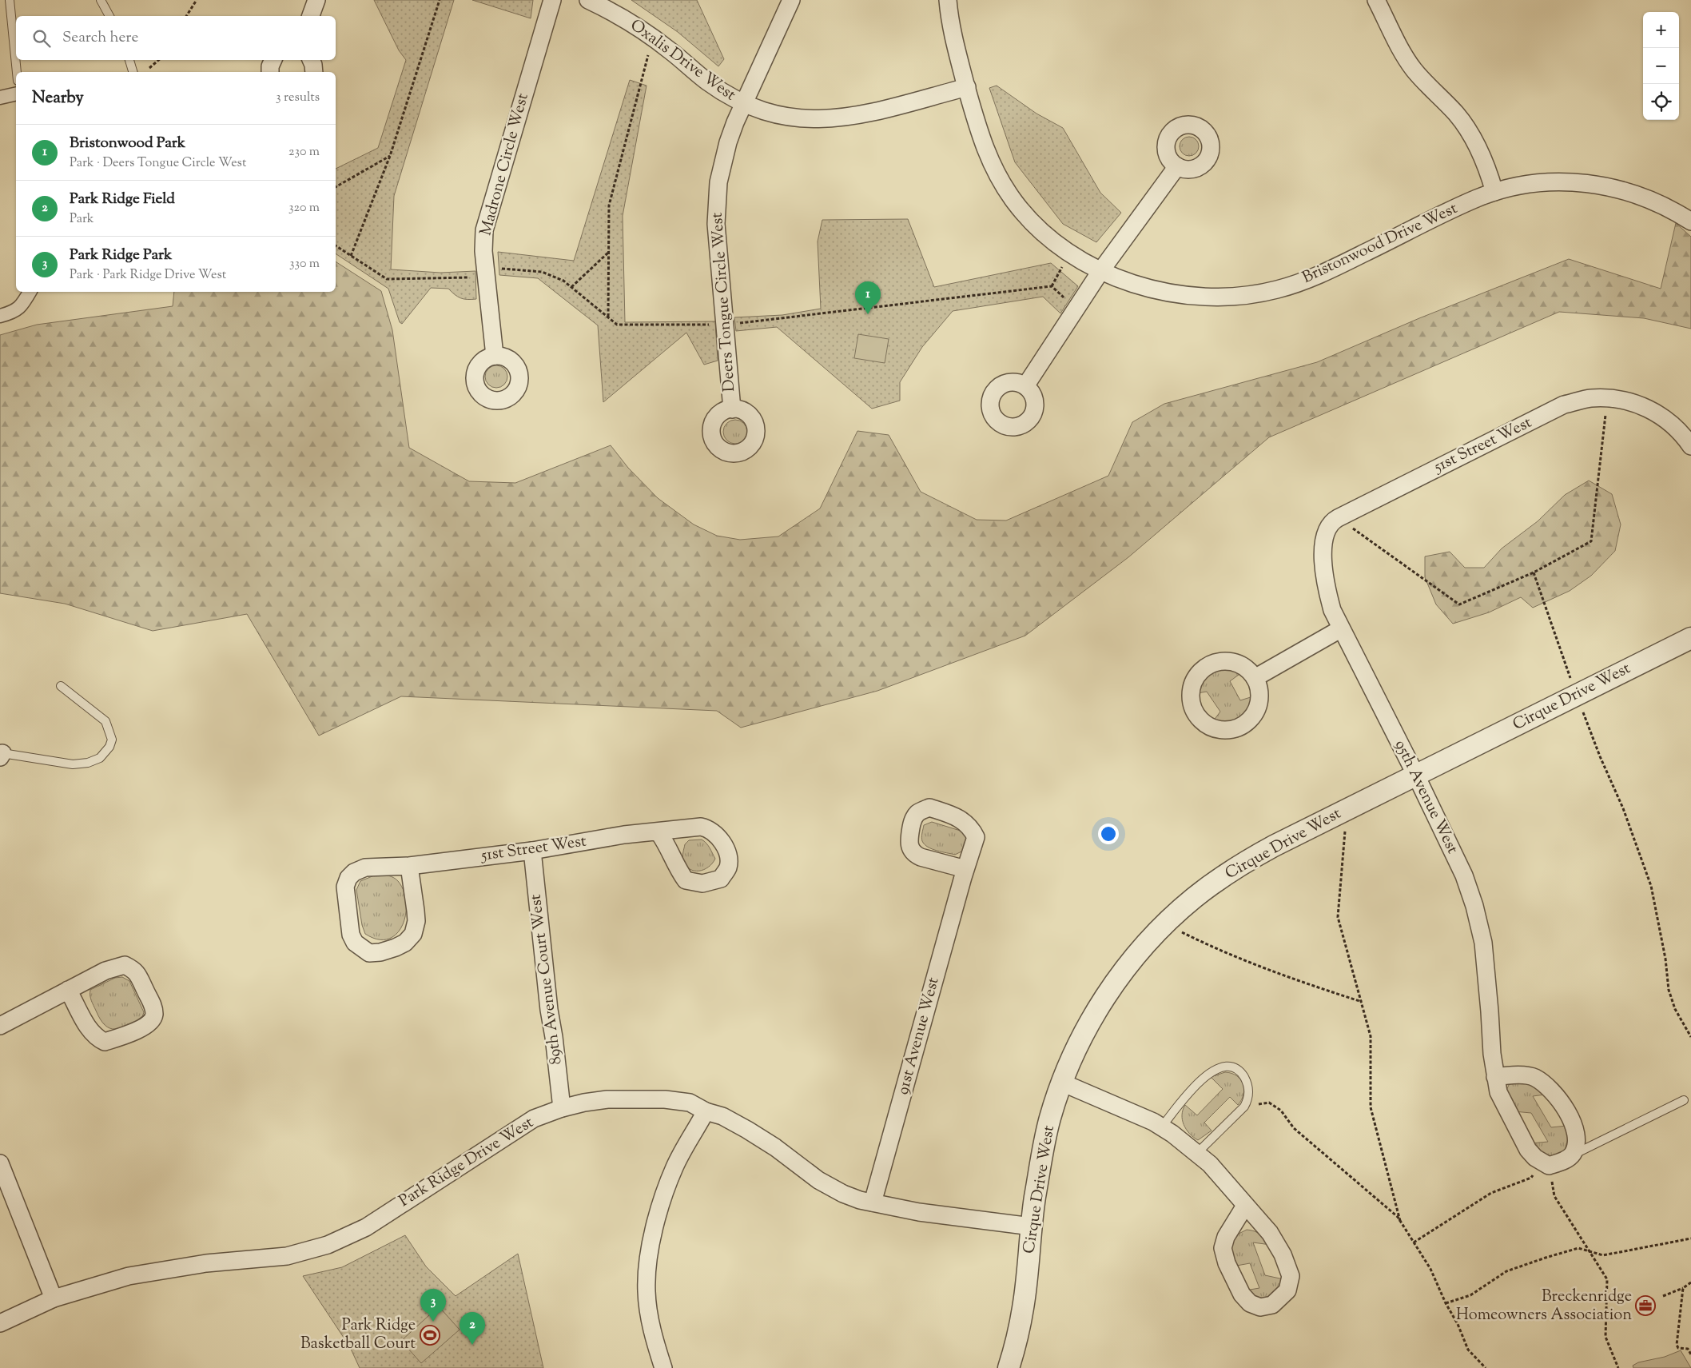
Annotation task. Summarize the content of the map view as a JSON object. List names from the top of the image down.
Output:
{
  "streets": {
    "street": [
      "Oxalis Drive West",
      "Madrone Circle West",
      "Bristonwood Drive West",
      "Deers Tongue Circle West",
      "51st Street West",
      "Cirque Drive West",
      "95th Avenue West",
      "89th Avenue Court West",
      "91st Avenue West",
      "Park Ridge Drive West"
    ]
  },
  "crossings": [
    ["Oxalis Drive West", "Bristonwood Drive West"],
    ["Oxalis Drive West", "Deers Tongue Circle West"],
    ["51st Street West", "95th Avenue West"],
    ["51st Street West", "89th Avenue Court West"],
    ["Cirque Drive West", "95th Avenue West"],
    ["Cirque Drive West", "Park Ridge Drive West"],
    ["89th Avenue Court West", "Park Ridge Drive West"],
    ["91st Avenue West", "Park Ridge Drive West"]
  ],
  "places": {
    "office": ["Breckenridge Homeowners Association"],
    "sports": ["Park Ridge Basketball Court"]
  },
  "page": {
    "map_buttons": ["+", "−"],
    "search": "Search here",
    "heading": ["Nearby", "3 results"],
    "list": [
      {
        "mark": "1",
        "name": "Bristonwood Park",
        "note": "Park · Deers Tongue Circle West",
        "value": "230 m"
      },
      {
        "mark": "2",
        "name": "Park Ridge Field",
        "note": "Park",
        "value": "320 m"
      },
      {
        "mark": "3",
        "name": "Park Ridge Park",
        "note": "Park · Park Ridge Drive West",
        "value": "330 m"
      }
    ],
    "pins": ["1", "3", "2"]
  }
}
